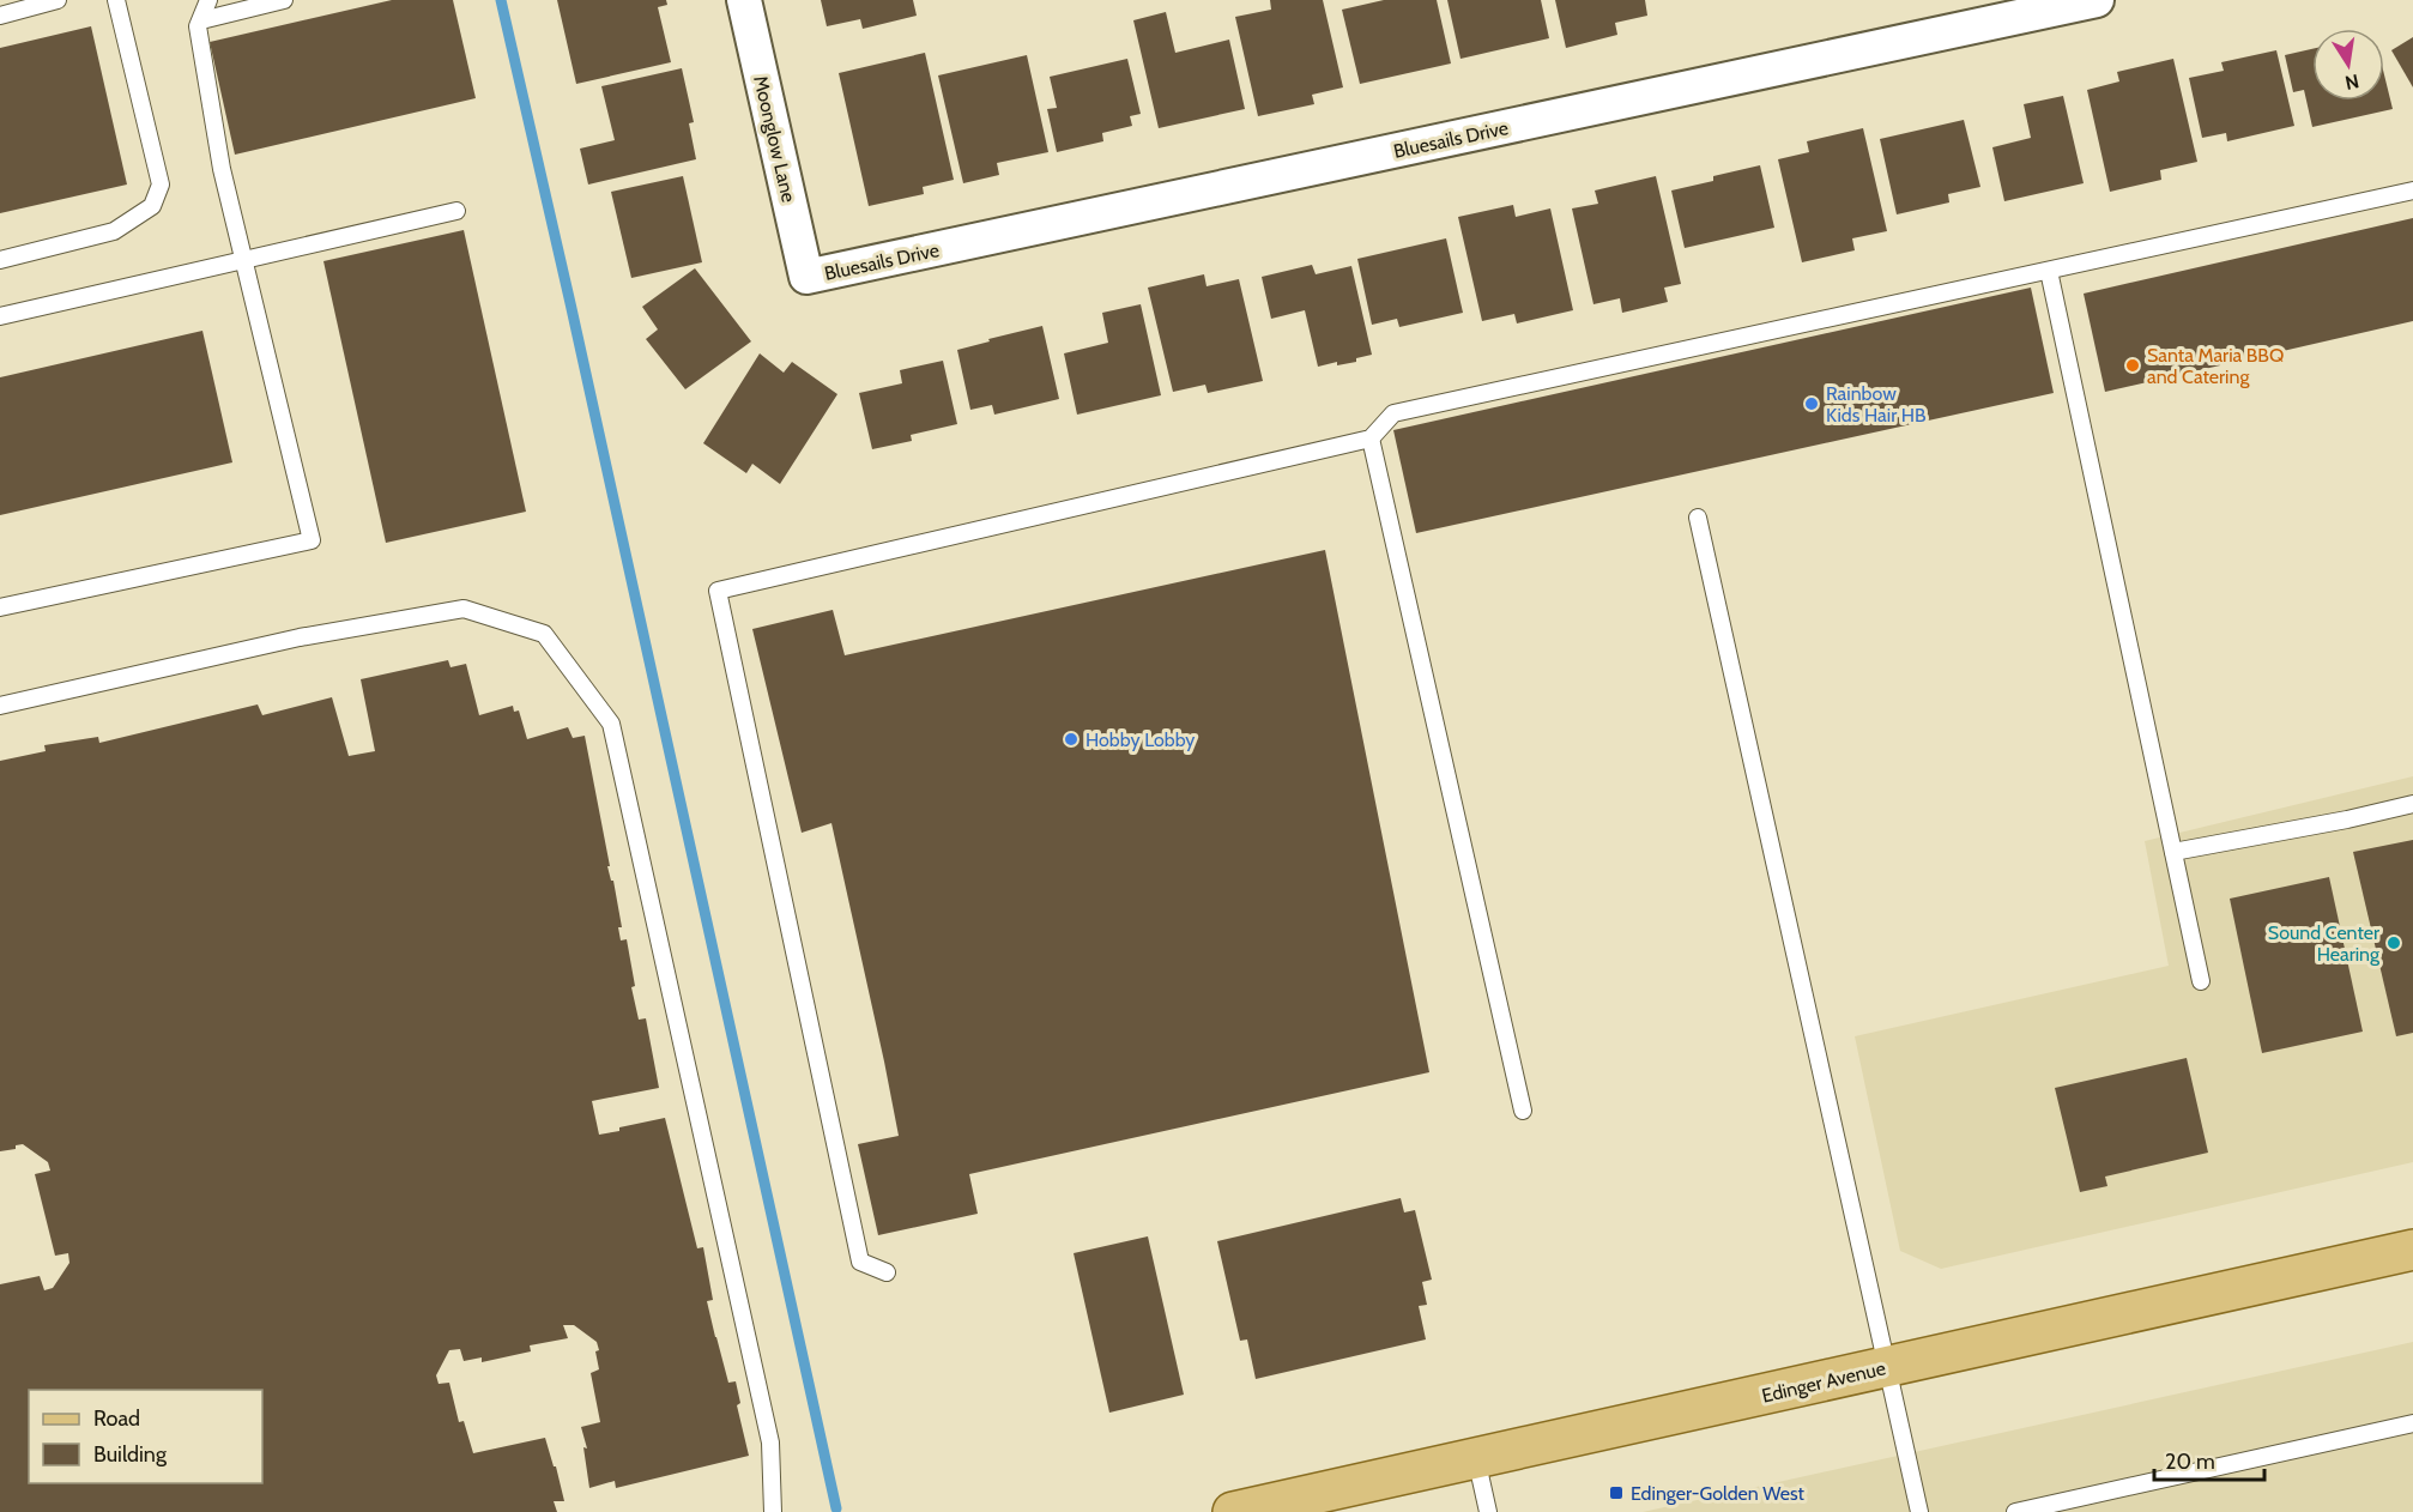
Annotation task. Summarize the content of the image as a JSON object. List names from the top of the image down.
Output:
{
  "streets": {
    "main road": ["Edinger Avenue"],
    "street": ["Moonglow Lane", "Bluesails Drive"]
  },
  "crossings": [
    ["Moonglow Lane", "Bluesails Drive"]
  ],
  "places": {
    "other": [
      "Santa Maria BBQ and Catering",
      "Rainbow Kids Hair HB",
      "Hobby Lobby",
      "Sound Center Hearing"
    ],
    "transit": ["Edinger-Golden West"]
  },
  "legend": ["Road", "Building"],
  "scale_bar": "20 m",
  "north": "bottom"
}
